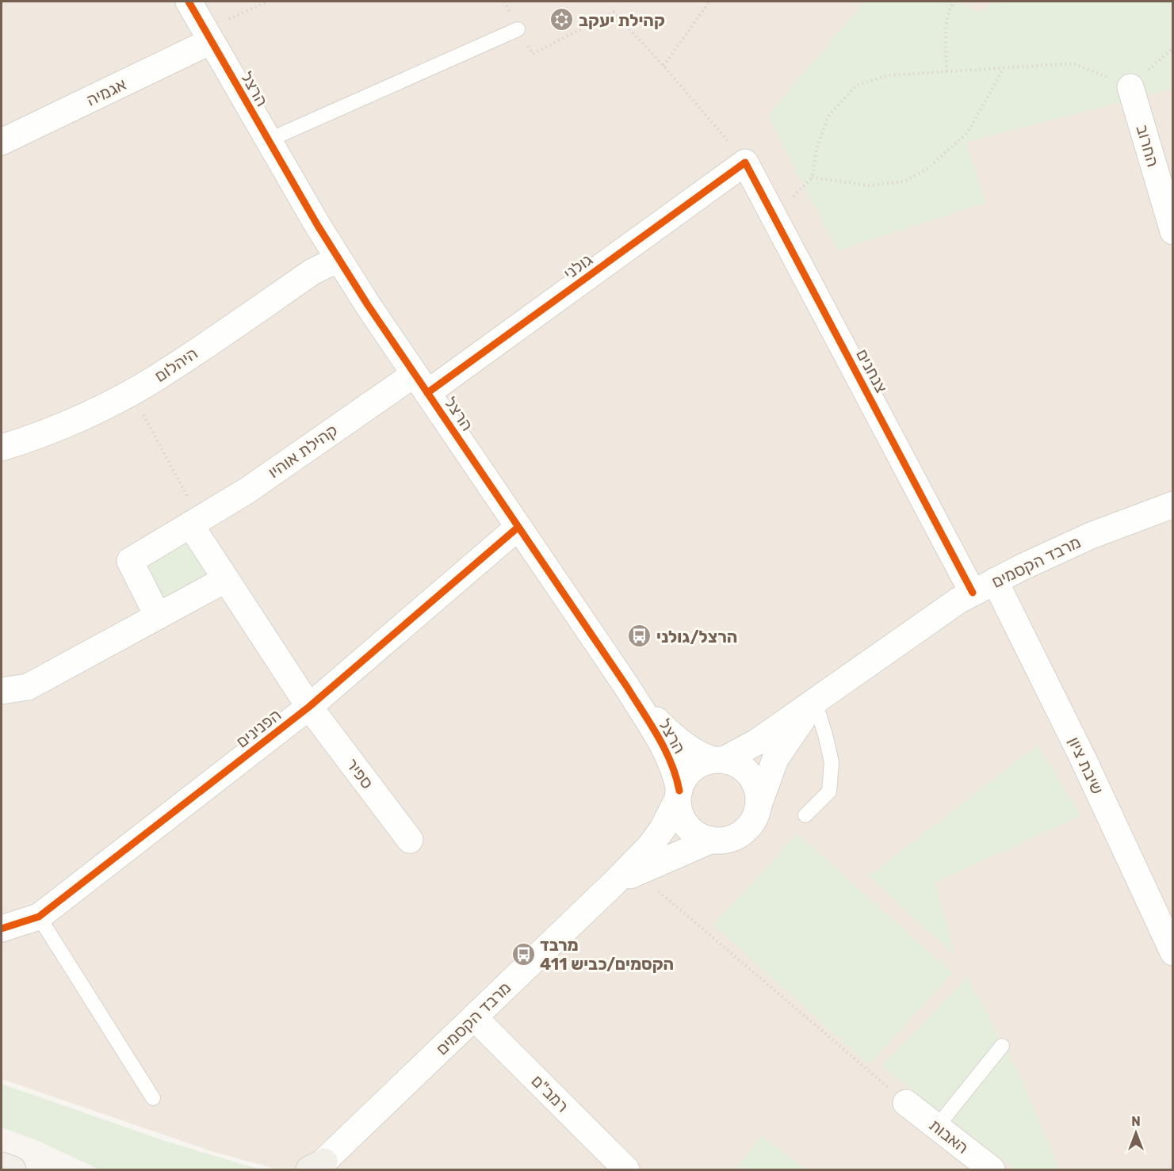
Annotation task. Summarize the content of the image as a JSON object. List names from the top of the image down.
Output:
{
  "streets": {
    "street": [
      "הרצל",
      "אגמיה",
      "החרוב",
      "גולני",
      "היהלום",
      "צנחנים",
      "קהילת אוהיו",
      "מרבד הקסמים",
      "הפנינים",
      "שיבת ציון",
      "ספיר",
      "רמב\"ם",
      "האבות"
    ]
  },
  "crossings": [
    ["הרצל", "אגמיה"],
    ["הרצל", "גולני"],
    ["הרצל", "היהלום"],
    ["הרצל", "קהילת אוהיו"],
    ["הרצל", "מרבד הקסמים"],
    ["הרצל", "הפנינים"],
    ["גולני", "צנחנים"],
    ["גולני", "קהילת אוהיו"],
    ["צנחנים", "מרבד הקסמים"],
    ["מרבד הקסמים", "שיבת ציון"],
    ["מרבד הקסמים", "רמב\"ם"],
    ["הפנינים", "ספיר"]
  ],
  "places": {
    "synagogue": ["קהילת יעקב"],
    "bus stop": ["הרצל/גולני", "מרבד הקסמים/כביש 411"]
  },
  "north": "top"
}
